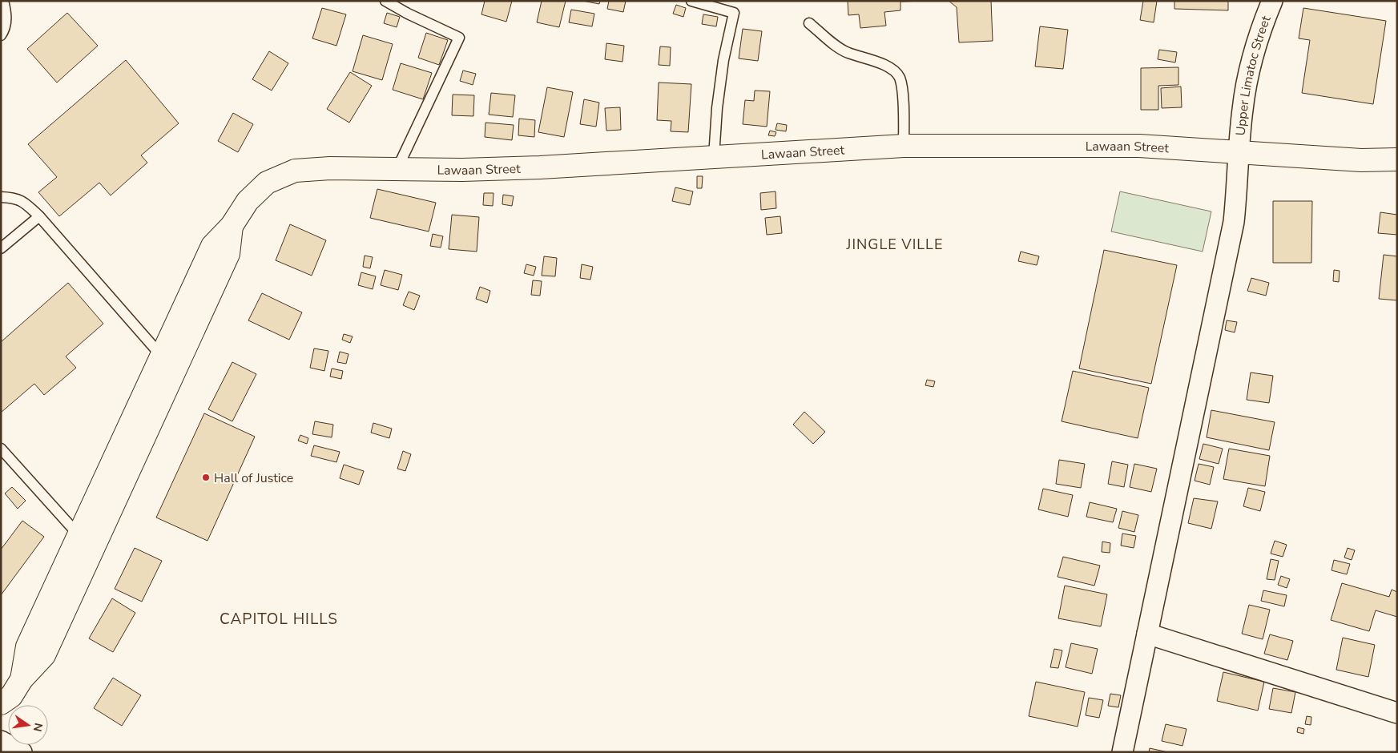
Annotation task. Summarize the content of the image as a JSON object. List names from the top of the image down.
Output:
{
  "streets": {
    "street": ["Upper Limatoc Street", "Lawaan Street"]
  },
  "crossings": [
    ["Upper Limatoc Street", "Lawaan Street"]
  ],
  "districts": ["JINGLE VILLE", "CAPITOL HILLS"],
  "places": ["Hall of Justice"],
  "north": "right"
}
